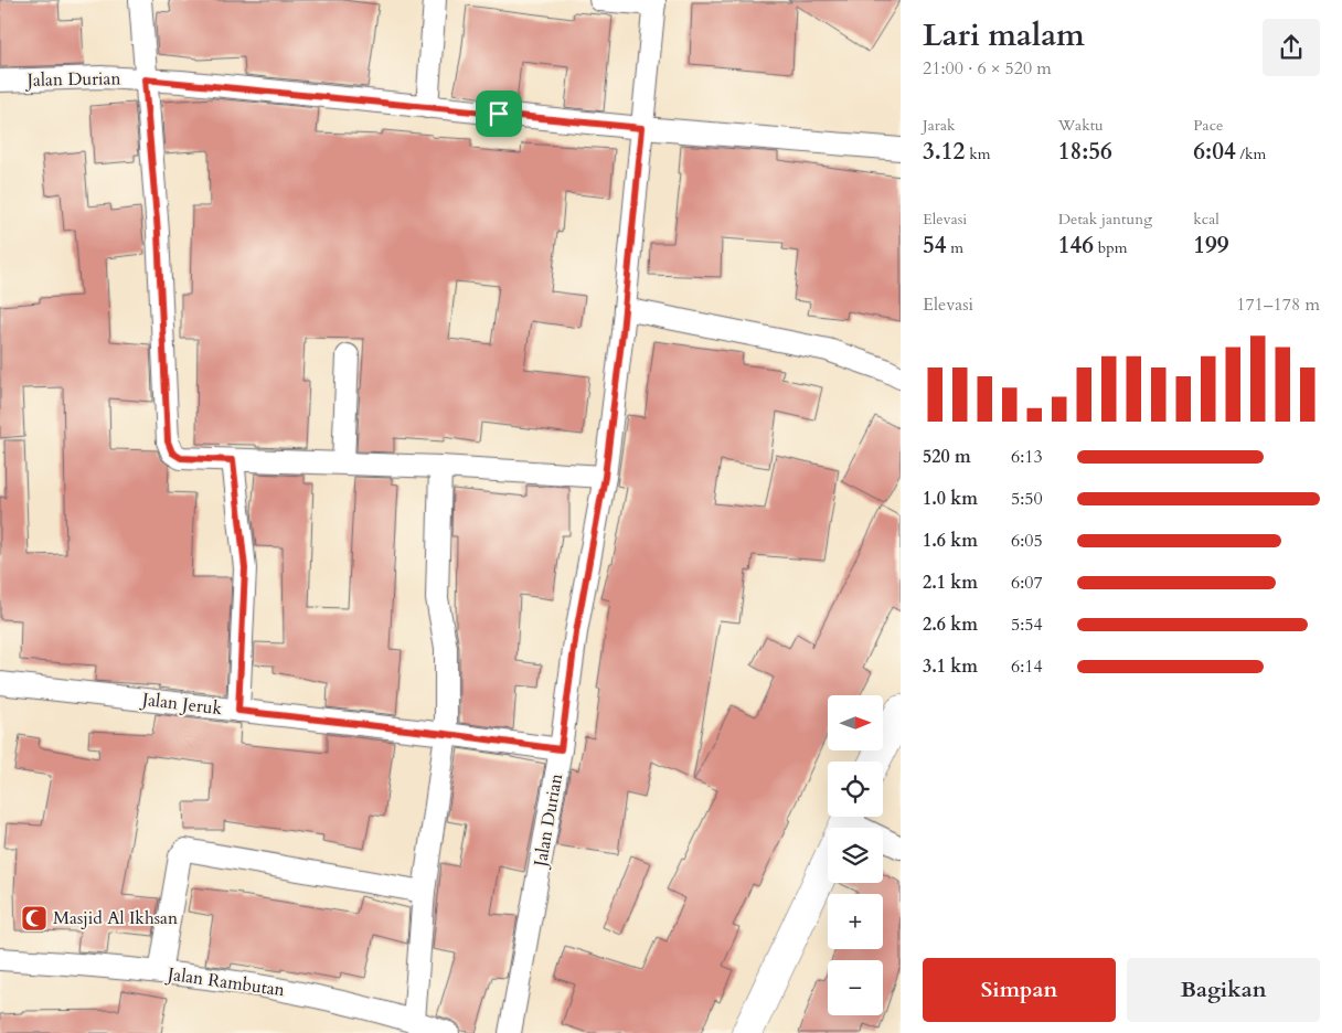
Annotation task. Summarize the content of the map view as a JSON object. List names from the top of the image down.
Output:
{
  "streets": {
    "street": ["Jalan Durian", "Jalan Jeruk", "Jalan Rambutan"]
  },
  "crossings": [
    ["Jalan Durian", "Jalan Jeruk"]
  ],
  "places": {
    "mosque": ["Masjid Al Ikhsan"]
  },
  "north": "right",
  "page": {
    "heading": ["Lari malam", "21:00 · 6 × 520 m"],
    "stats": [
      ["Jarak", "3.12 km"],
      ["Waktu", "18:56"],
      ["Pace", "6:04 /km"],
      ["Elevasi", "54 m"],
      ["Detak jantung", "146 bpm"],
      ["kcal", "199"]
    ],
    "chart": ["Elevasi", "171–178 m"],
    "list": [
      {
        "name": "520 m",
        "note": "6:13"
      },
      {
        "name": "1.0 km",
        "note": "5:50"
      },
      {
        "name": "1.6 km",
        "note": "6:05"
      },
      {
        "name": "2.1 km",
        "note": "6:07"
      },
      {
        "name": "2.6 km",
        "note": "5:54"
      },
      {
        "name": "3.1 km",
        "note": "6:14"
      }
    ],
    "map_buttons": ["+", "−"],
    "buttons": ["Simpan", "Bagikan"]
  }
}
